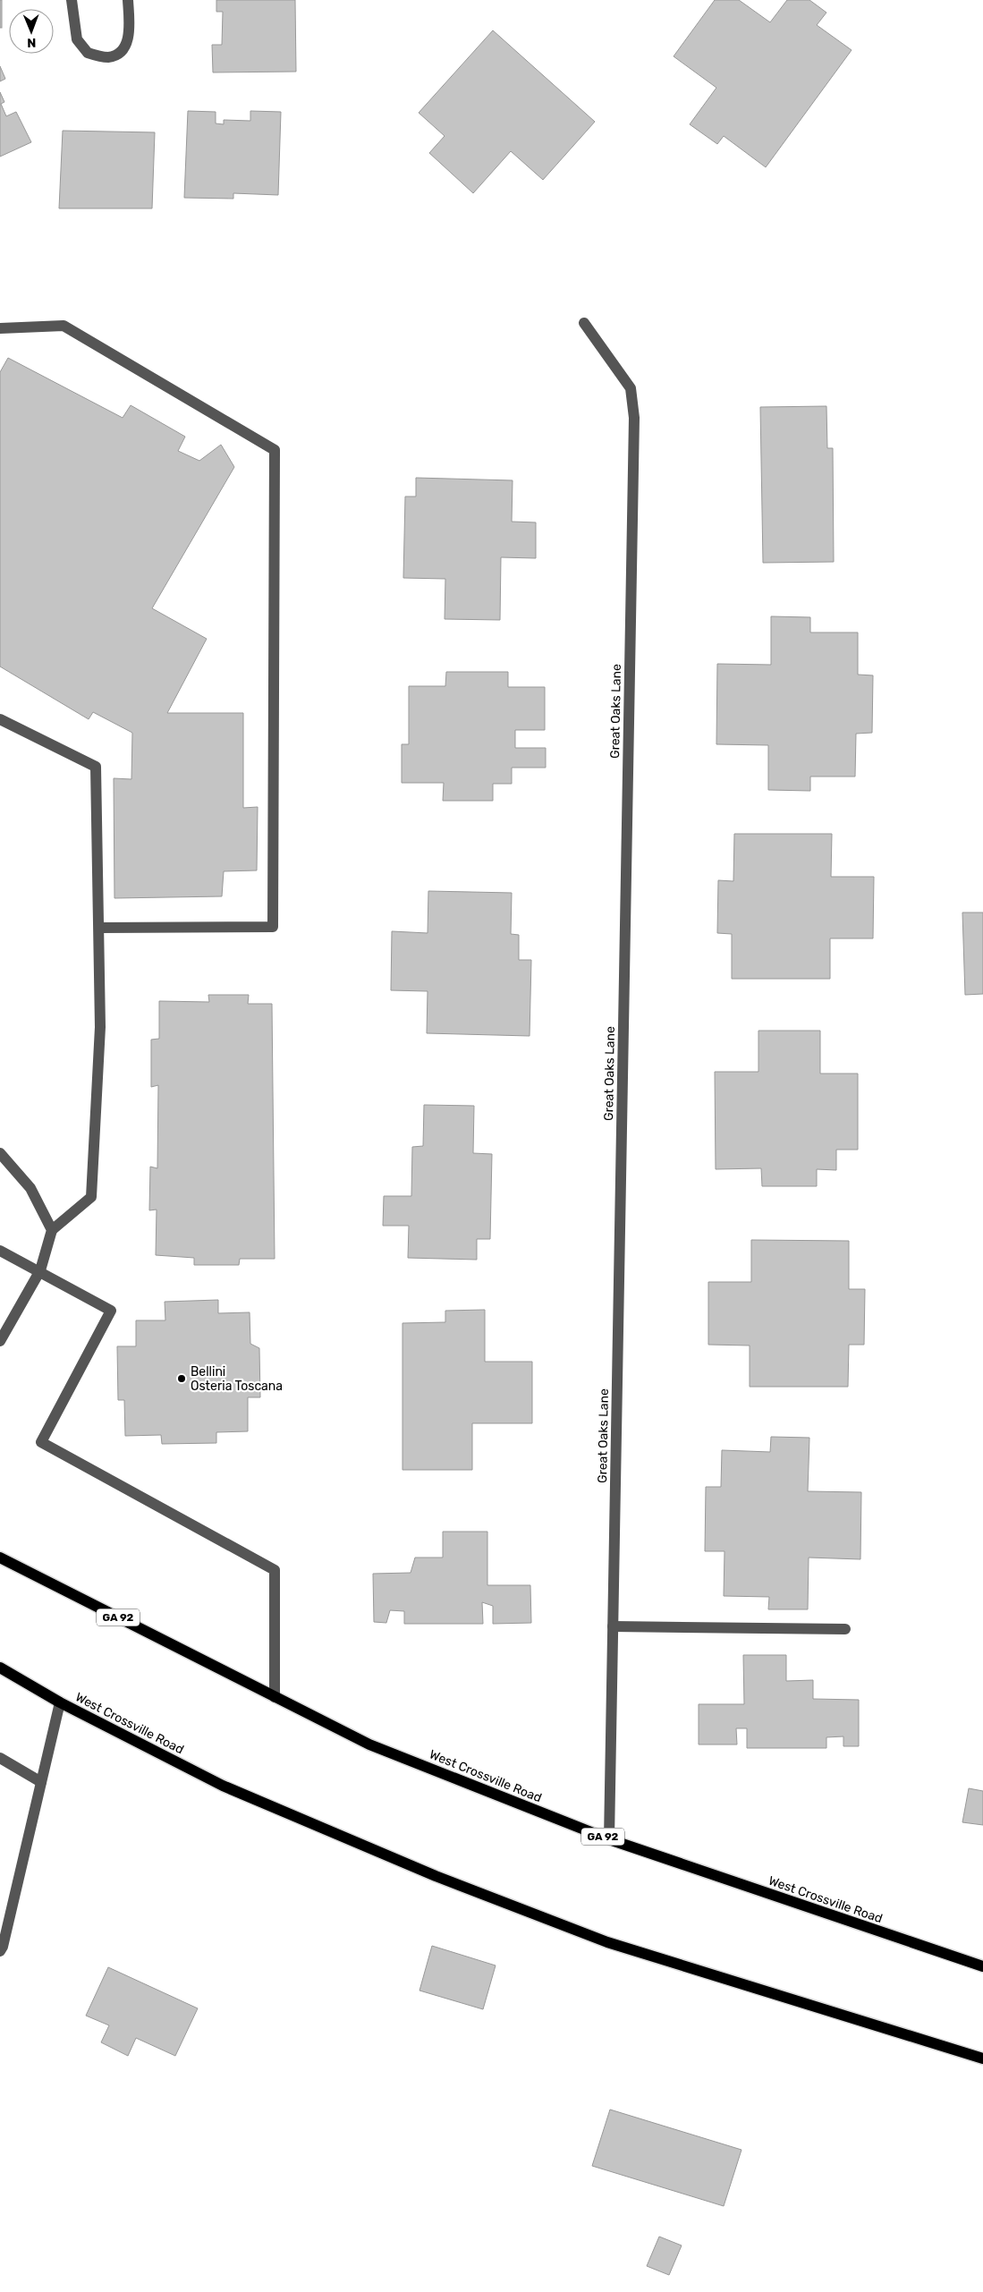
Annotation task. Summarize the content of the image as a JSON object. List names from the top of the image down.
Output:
{
  "streets": {
    "main road": ["GA 92", "West Crossville Road"],
    "street": ["Great Oaks Lane"]
  },
  "crossings": [
    ["Great Oaks Lane", "West Crossville Road"]
  ],
  "places": ["Bellini Osteria Toscana"],
  "north": "bottom"
}
